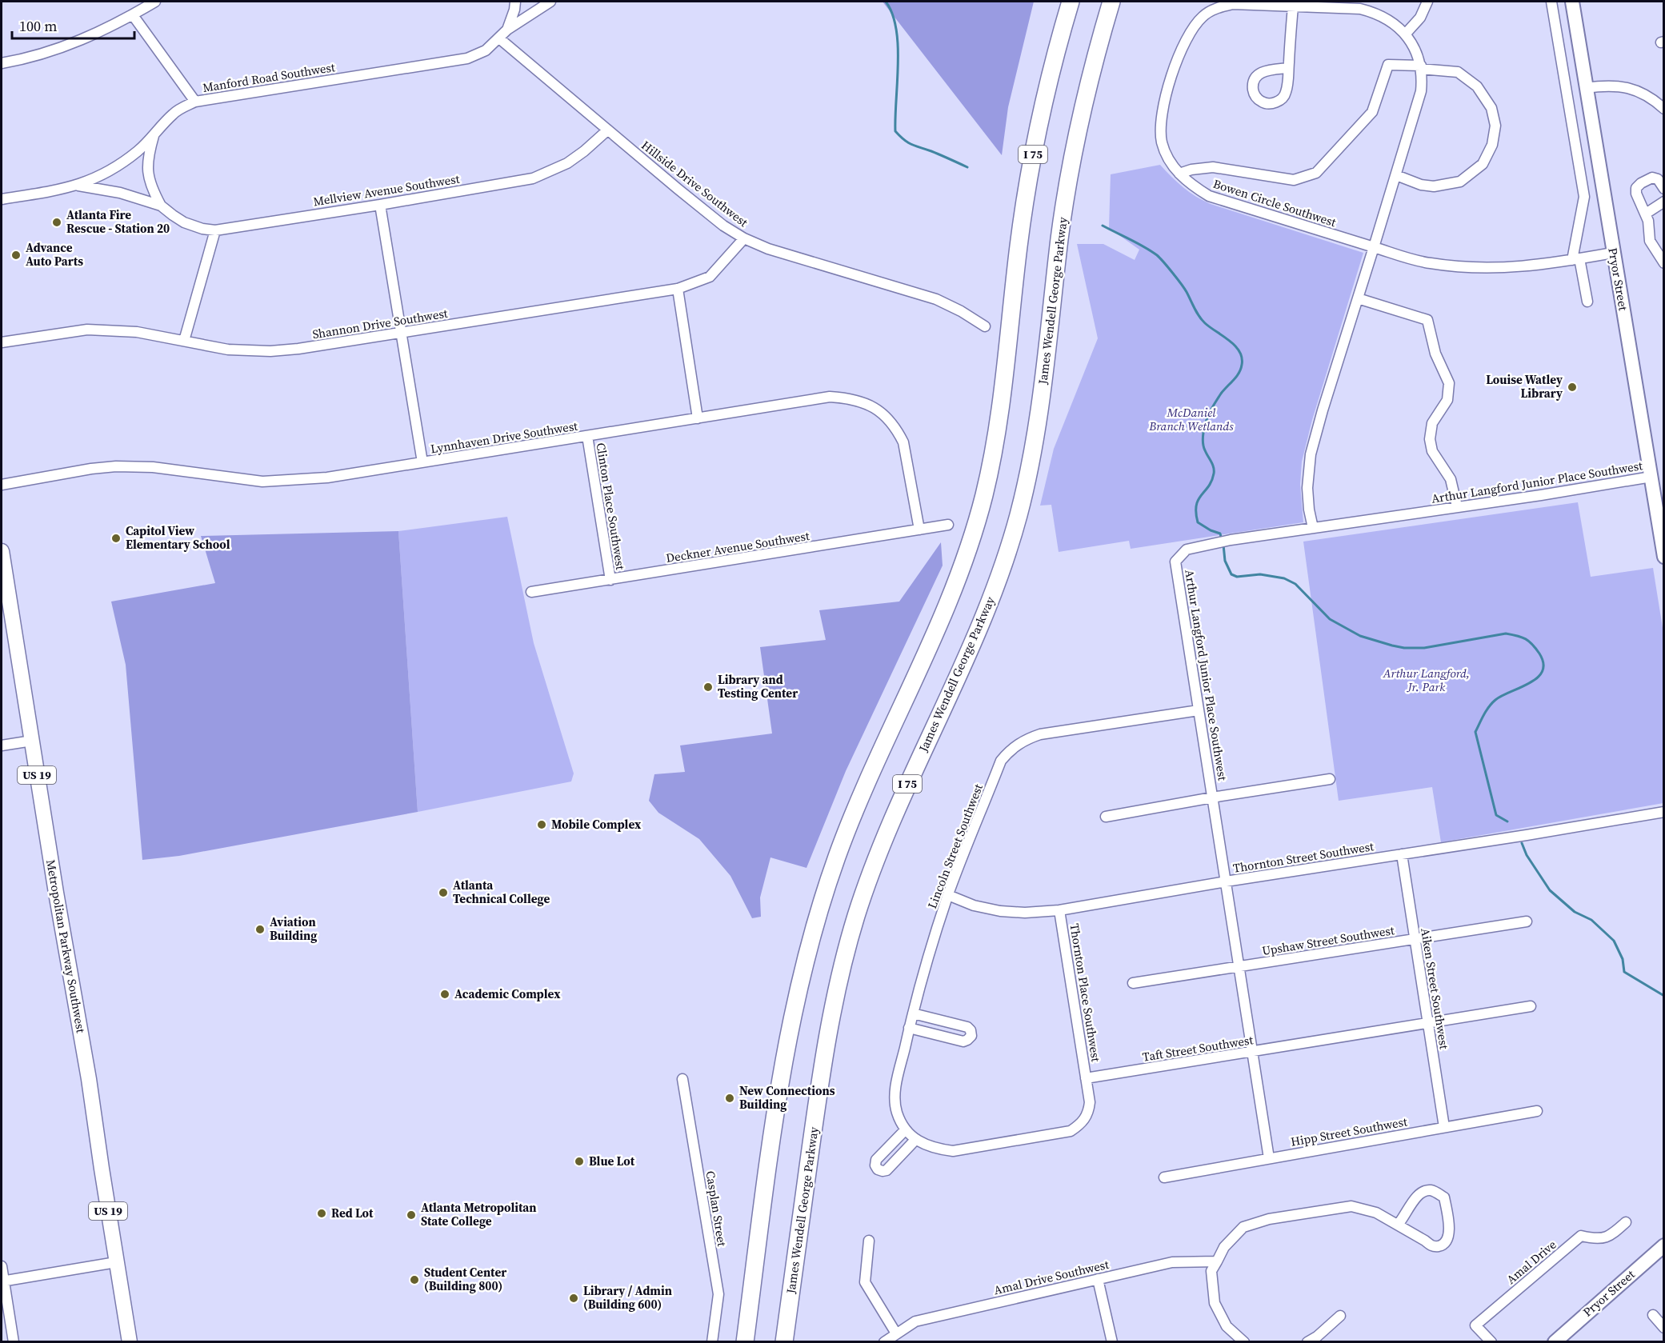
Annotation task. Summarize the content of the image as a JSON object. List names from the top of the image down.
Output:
{
  "streets": {
    "highway": ["I 75", "James Wendell George Parkway"],
    "main road": ["Pryor Street", "US 19", "Metropolitan Parkway Southwest"],
    "street": [
      "Manford Road Southwest",
      "Hillside Drive Southwest",
      "Mellview Avenue Southwest",
      "Bowen Circle Southwest",
      "Shannon Drive Southwest",
      "Lynnhaven Drive Southwest",
      "Arthur Langford Junior Place Southwest",
      "Clinton Place Southwest",
      "Deckner Avenue Southwest",
      "Lincoln Street Southwest",
      "Thornton Street Southwest",
      "Upshaw Street Southwest",
      "Aiken Street Southwest",
      "Thornton Place Southwest",
      "Taft Street Southwest",
      "Hipp Street Southwest",
      "Casplan Street",
      "Amal Drive",
      "Amal Drive Southwest"
    ]
  },
  "crossings": [
    ["Manford Road Southwest", "Hillside Drive Southwest"],
    ["Manford Road Southwest", "Mellview Avenue Southwest"],
    ["Hillside Drive Southwest", "Mellview Avenue Southwest"],
    ["Hillside Drive Southwest", "Shannon Drive Southwest"],
    ["Bowen Circle Southwest", "Pryor Street"],
    ["Bowen Circle Southwest", "Arthur Langford Junior Place Southwest"],
    ["Pryor Street", "Arthur Langford Junior Place Southwest"],
    ["Lynnhaven Drive Southwest", "Clinton Place Southwest"],
    ["Lynnhaven Drive Southwest", "Deckner Avenue Southwest"],
    ["Arthur Langford Junior Place Southwest", "Lincoln Street Southwest"],
    ["Arthur Langford Junior Place Southwest", "Thornton Street Southwest"],
    ["Arthur Langford Junior Place Southwest", "Upshaw Street Southwest"],
    ["Arthur Langford Junior Place Southwest", "Taft Street Southwest"],
    ["Arthur Langford Junior Place Southwest", "Hipp Street Southwest"],
    ["Clinton Place Southwest", "Deckner Avenue Southwest"],
    ["Lincoln Street Southwest", "Thornton Street Southwest"],
    ["Thornton Street Southwest", "Aiken Street Southwest"],
    ["Thornton Street Southwest", "Thornton Place Southwest"],
    ["Upshaw Street Southwest", "Aiken Street Southwest"],
    ["Aiken Street Southwest", "Taft Street Southwest"],
    ["Aiken Street Southwest", "Hipp Street Southwest"],
    ["Thornton Place Southwest", "Taft Street Southwest"]
  ],
  "parks": ["McDaniel Branch Wetlands", "Arthur Langford, Jr. Park"],
  "places": [
    "Atlanta Fire Rescue - Station 20",
    "Advance Auto Parts",
    "Louise Watley Library",
    "Capitol View Elementary School",
    "Library and Testing Center",
    "Mobile Complex",
    "Atlanta Technical College",
    "Aviation Building",
    "Academic Complex",
    "New Connections Building",
    "Blue Lot",
    "Red Lot",
    "Atlanta Metropolitan State College",
    "Student Center (Building 800)",
    "Library / Admin (Building 600)"
  ],
  "scale_bar": "100 m"
}
